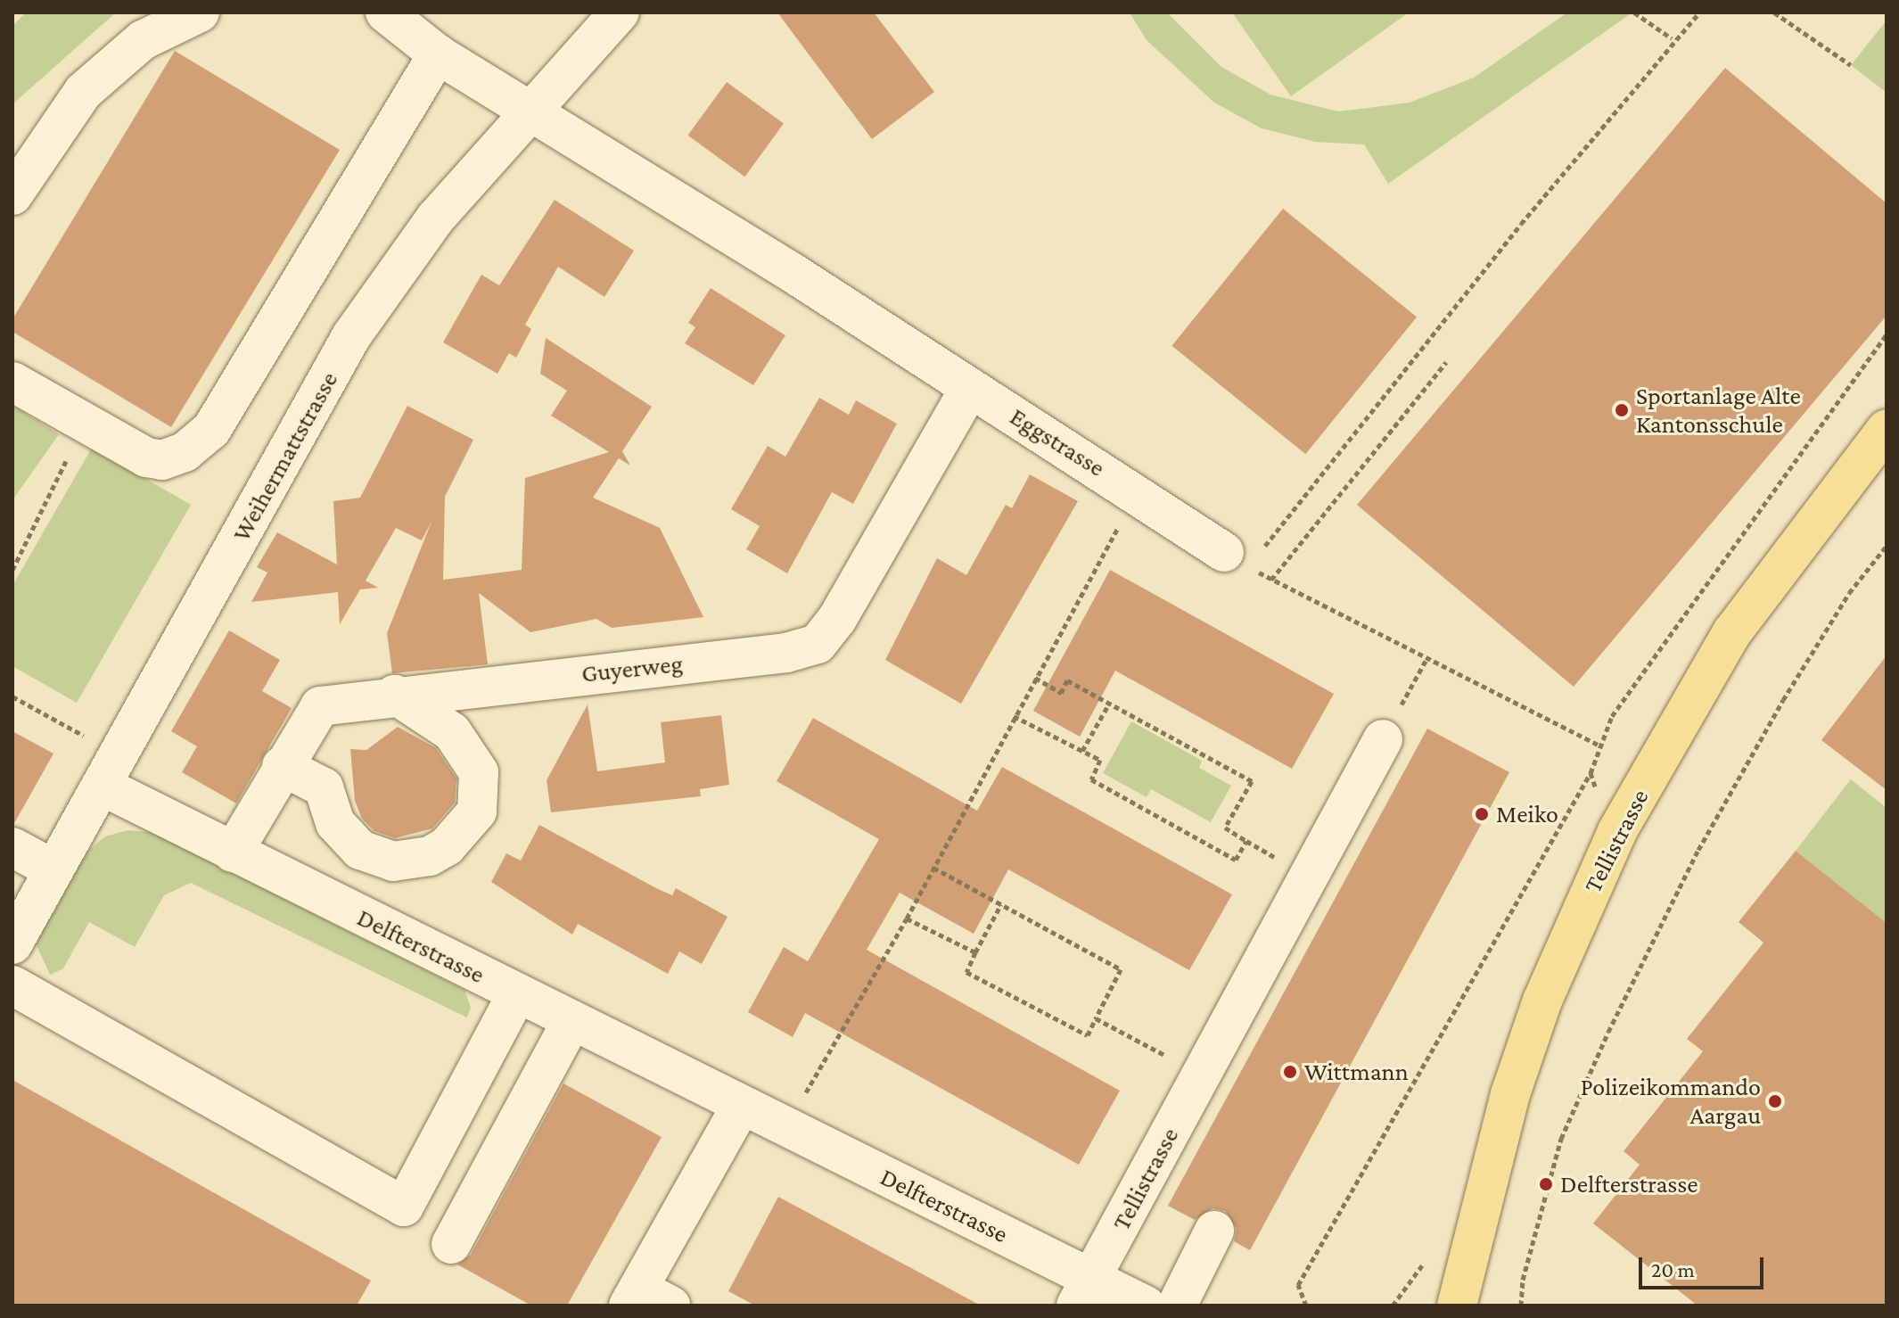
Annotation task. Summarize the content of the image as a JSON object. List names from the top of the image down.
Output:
{
  "streets": {
    "main road": ["Tellistrasse"],
    "street": [
      "Eggstrasse",
      "Weihermattstrasse",
      "Guyerweg",
      "Delfterstrasse"
    ]
  },
  "crossings": [
    ["Eggstrasse", "Weihermattstrasse"],
    ["Eggstrasse", "Guyerweg"],
    ["Weihermattstrasse", "Delfterstrasse"],
    ["Guyerweg", "Delfterstrasse"],
    ["Tellistrasse", "Delfterstrasse"]
  ],
  "places": [
    "Sportanlage Alte Kantonsschule",
    "Meiko",
    "Wittmann",
    "Polizeikommando Aargau",
    "Delfterstrasse"
  ],
  "scale_bar": "20 m"
}
